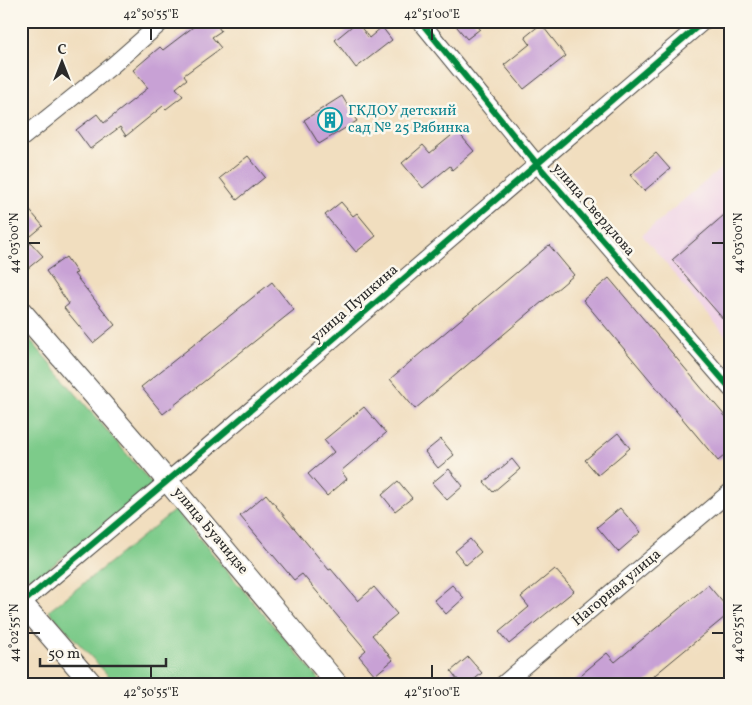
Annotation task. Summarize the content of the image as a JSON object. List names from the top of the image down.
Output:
{
  "streets": {
    "main road": ["улица Буачидзе"],
    "street": ["улица Свердлова", "улица Пушкина", "Нагорная улица"]
  },
  "crossings": [
    ["улица Свердлова", "улица Пушкина"],
    ["улица Пушкина", "улица Буачидзе"]
  ],
  "places": {
    "building": ["ГКДОУ детский сад № 25 Рябинка"]
  },
  "scale_bar": "50 m",
  "north": "top",
  "coordinates": [
    "42°50'55\"E",
    "42°51'00\"E",
    "44°03'00\"N",
    "44°02'55\"N"
  ]
}
